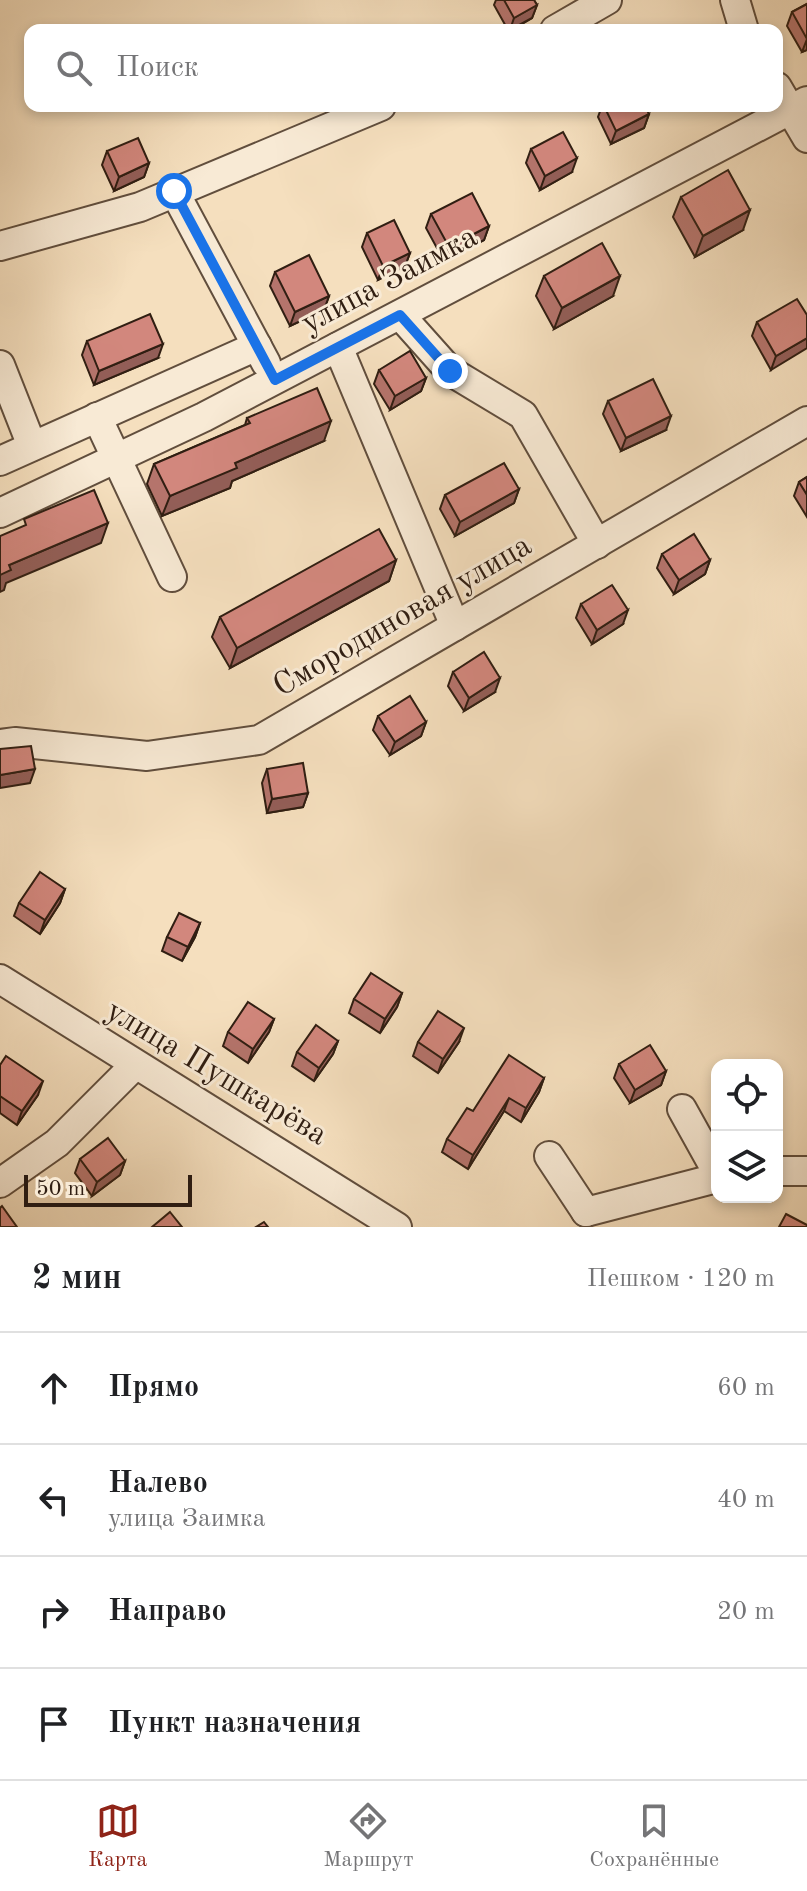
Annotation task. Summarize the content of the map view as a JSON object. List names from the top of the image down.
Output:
{
  "streets": {
    "street": ["улица Заимка", "Смородиновая улица", "улица Пушкарёва"]
  },
  "scale_bar": "50 m",
  "page": {
    "search": "Поиск",
    "scale": "50 m",
    "heading": ["2 мин", "Пешком · 120 m"],
    "list": [
      ["Прямо", "60 m"],
      ["Налево", "улица Заимка", "40 m"],
      ["Направо", "20 m"],
      "Пункт назначения"
    ],
    "nav": ["Карта", "Маршрут", "Сохранённые"]
  }
}
